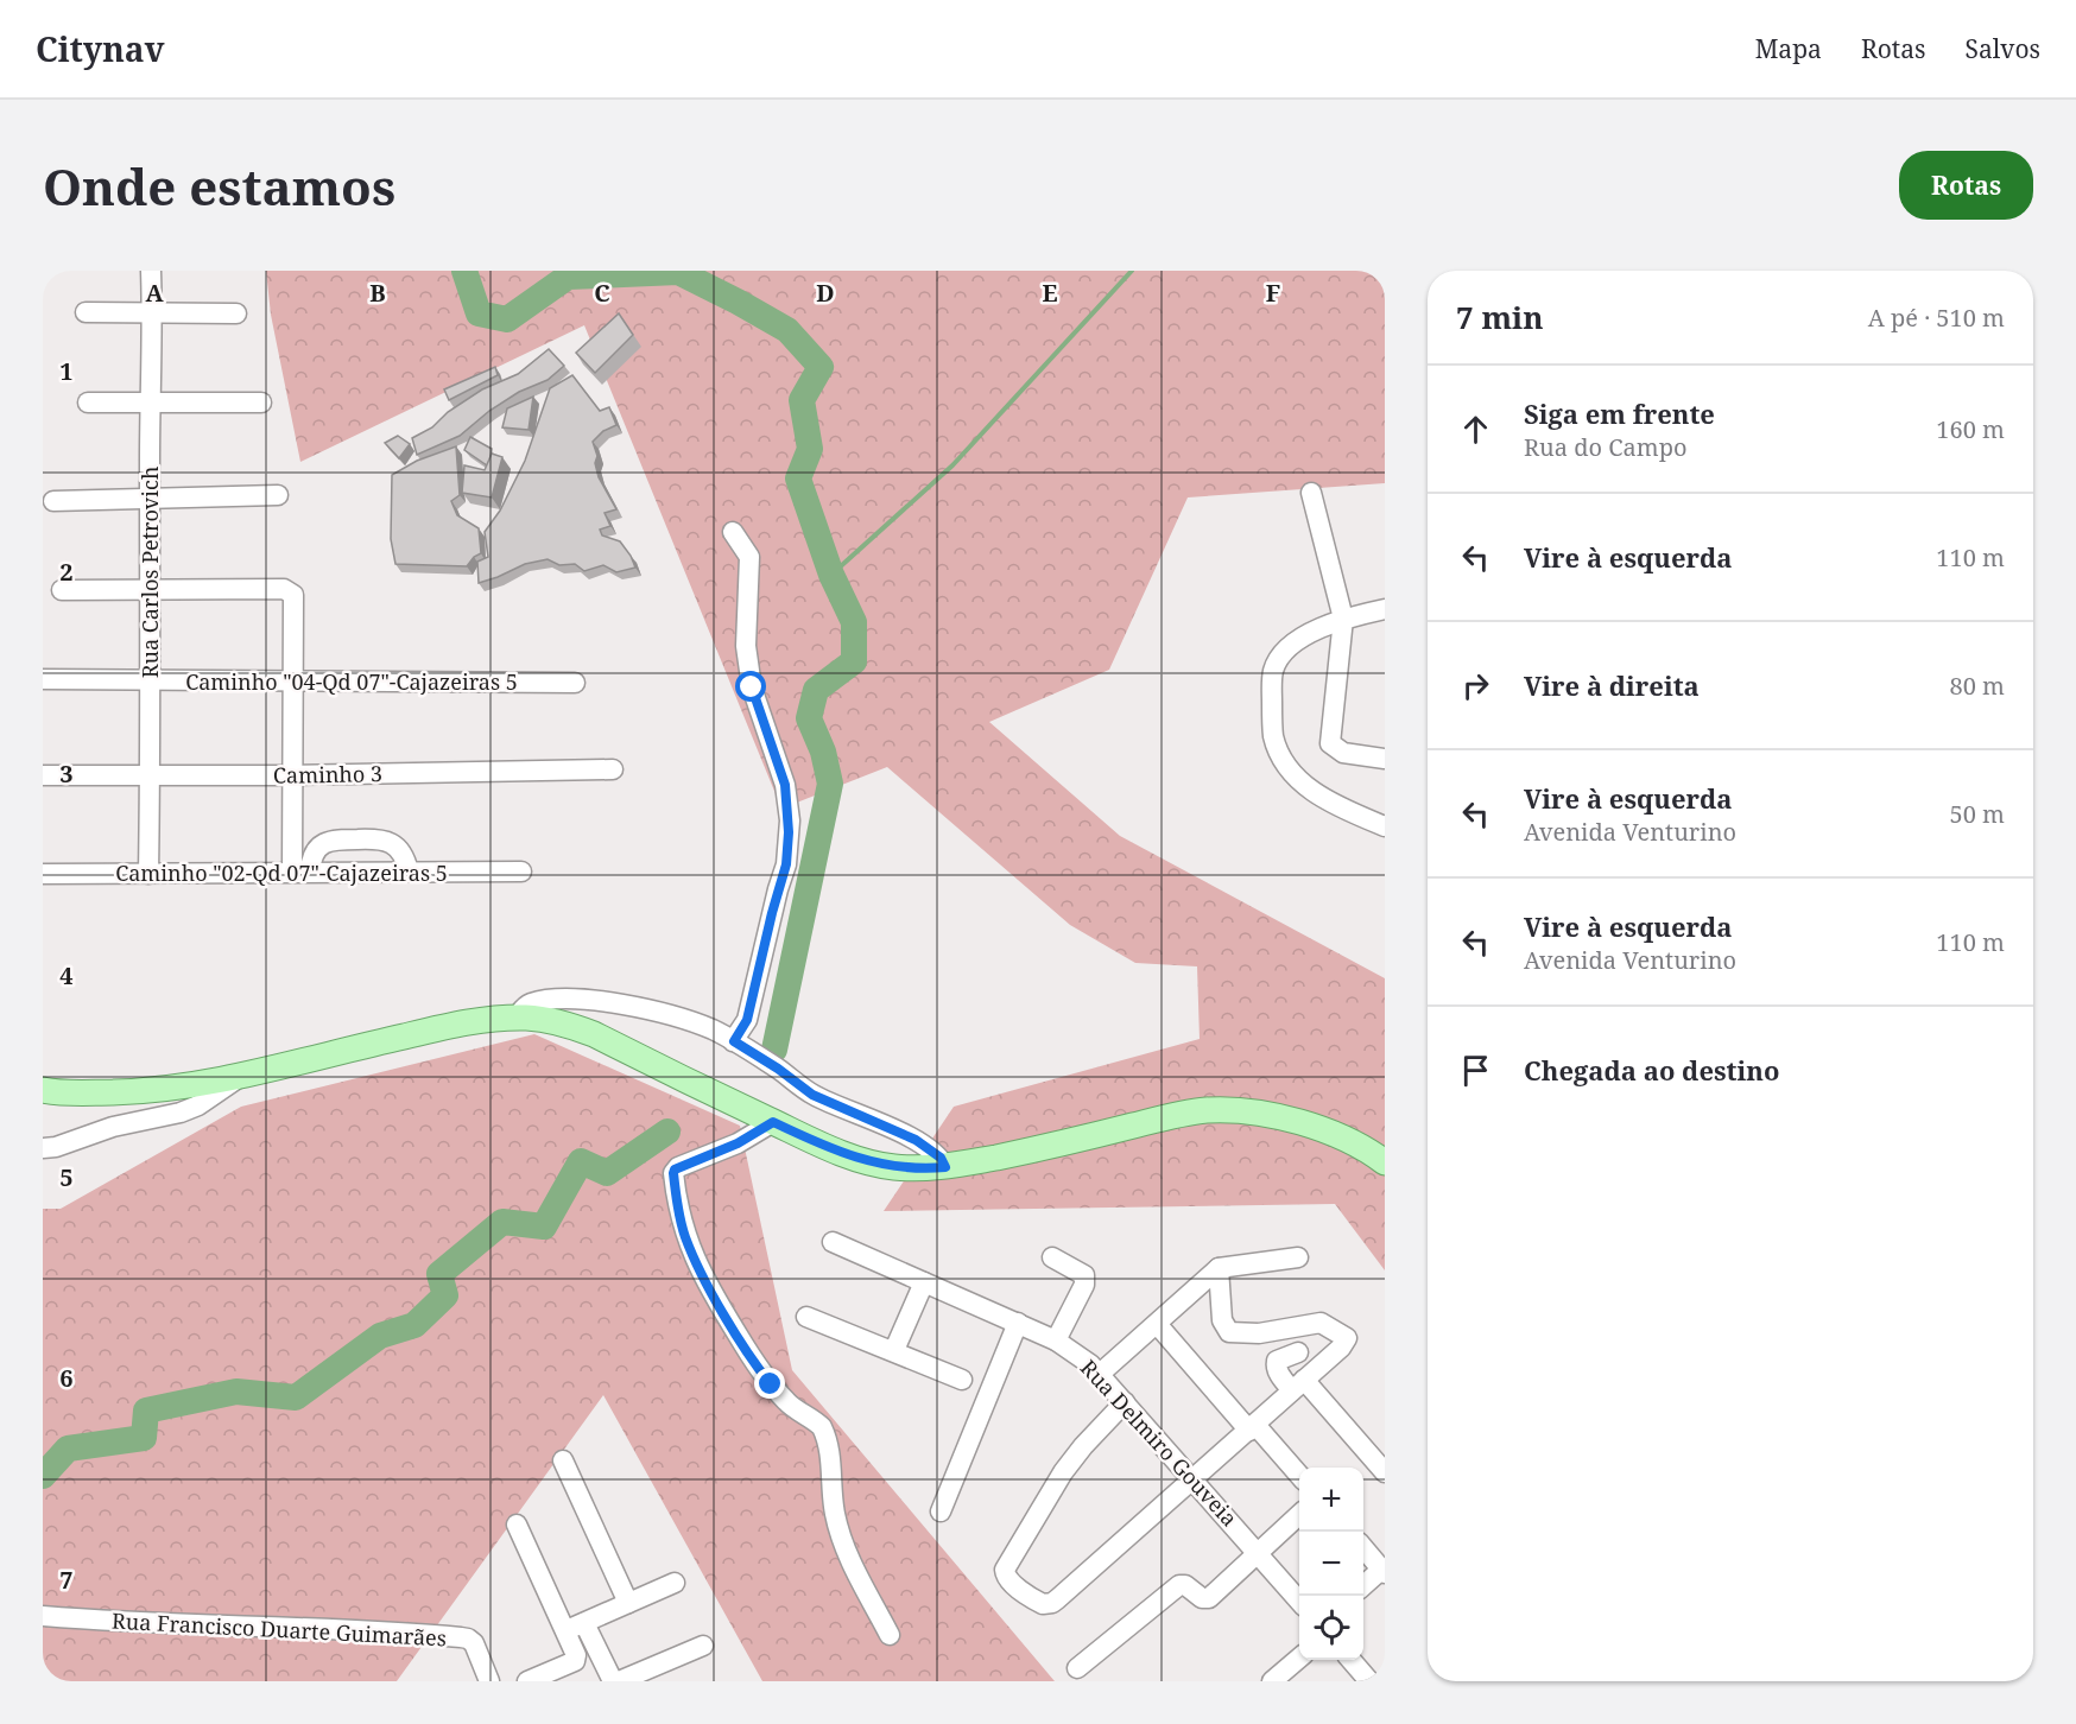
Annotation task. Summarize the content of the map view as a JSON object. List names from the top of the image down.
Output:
{
  "streets": {
    "street": [
      "Rua Carlos Petrovich",
      "Caminho \"04-Qd 07\"-Cajazeiras 5",
      "Caminho 3",
      "Caminho \"02-Qd 07\"-Cajazeiras 5",
      "Rua Delmiro Gouveia",
      "Rua Francisco Duarte Guimarães"
    ]
  },
  "crossings": [
    ["Rua Carlos Petrovich", "Caminho \"04-Qd 07\"-Cajazeiras 5"],
    ["Rua Carlos Petrovich", "Caminho 3"],
    ["Rua Carlos Petrovich", "Caminho \"02-Qd 07\"-Cajazeiras 5"]
  ],
  "page": {
    "header": "Citynav",
    "nav": ["Mapa", "Rotas", "Salvos"],
    "buttons": "Rotas",
    "title": "Onde estamos",
    "heading": ["7 min", "A pé · 510 m"],
    "list": [
      ["Siga em frente", "Rua do Campo", "160 m"],
      ["Vire à esquerda", "110 m"],
      ["Vire à direita", "80 m"],
      ["Vire à esquerda", "Avenida Venturino", "50 m"],
      ["Vire à esquerda", "Avenida Venturino", "110 m"],
      "Chegada ao destino"
    ],
    "map_buttons": ["+", "−"]
  },
  "grid": {
    "columns": [
      "A",
      "B",
      "C",
      "D",
      "E",
      "F"
    ],
    "rows": [
      "1",
      "2",
      "3",
      "4",
      "5",
      "6",
      "7"
    ]
  }
}
